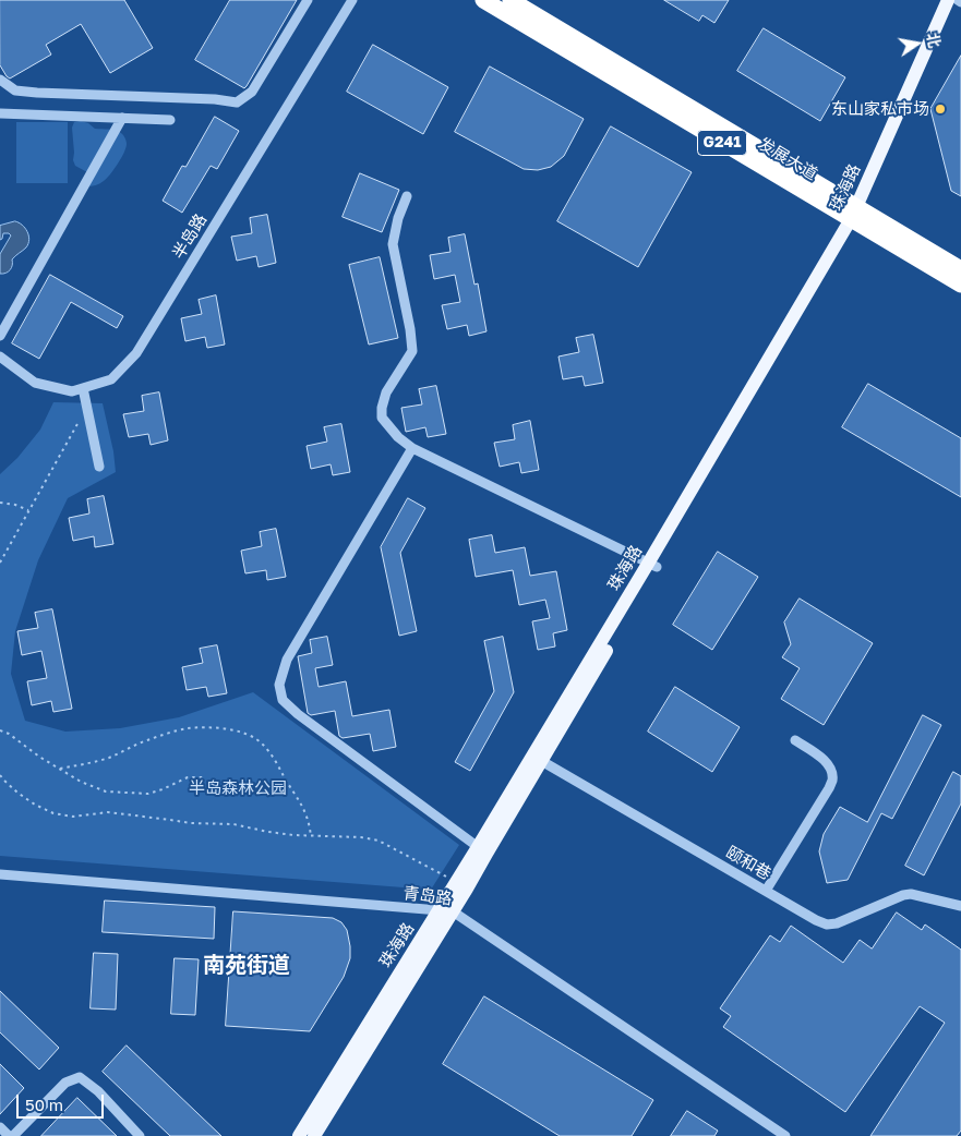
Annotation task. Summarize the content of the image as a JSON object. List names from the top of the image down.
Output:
{
  "streets": {
    "highway": ["G241", "发展大道"],
    "main road": ["珠海路"],
    "street": ["半岛路", "颐和巷", "青岛路"]
  },
  "crossings": [
    ["发展大道", "珠海路"],
    ["珠海路", "颐和巷"],
    ["珠海路", "青岛路"]
  ],
  "districts": ["南苑街道"],
  "parks": ["半岛森林公园"],
  "places": ["东山家私市场"],
  "scale_bar": "50 m",
  "north": "right"
}
